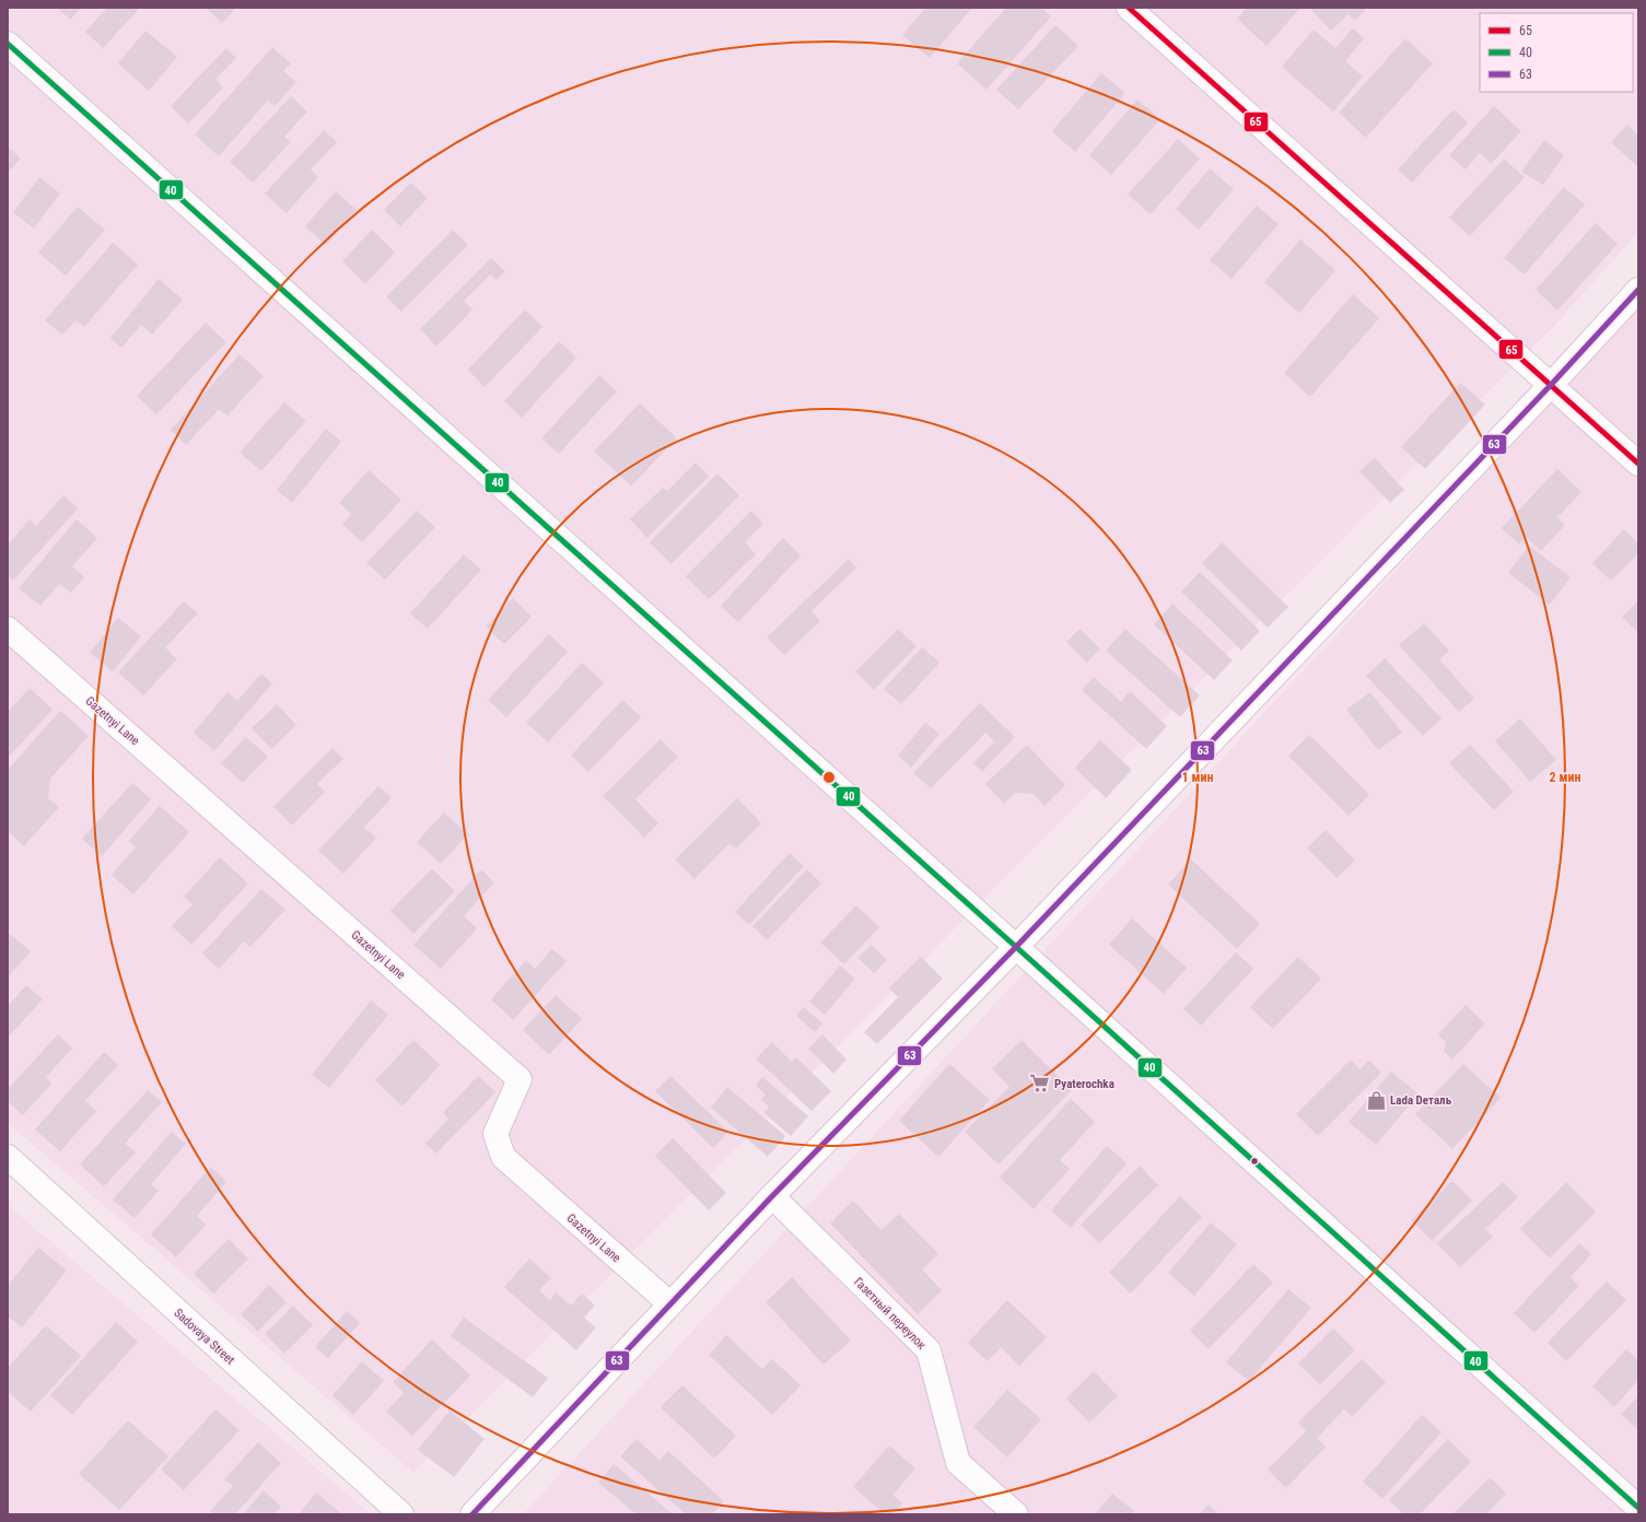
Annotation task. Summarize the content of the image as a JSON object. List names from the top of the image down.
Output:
{
  "streets": {
    "street": ["Gazetnyi Lane", "Газетный переулок", "Sadovaya Street"]
  },
  "places": {
    "supermarket": ["Pyaterochka"],
    "shop": ["Lada Dеталь"]
  },
  "lines": ["transit line 65", "transit line 40", "transit line 63"],
  "legend": ["65", "40", "63"],
  "rings": ["1 мин", "2 мин"]
}
